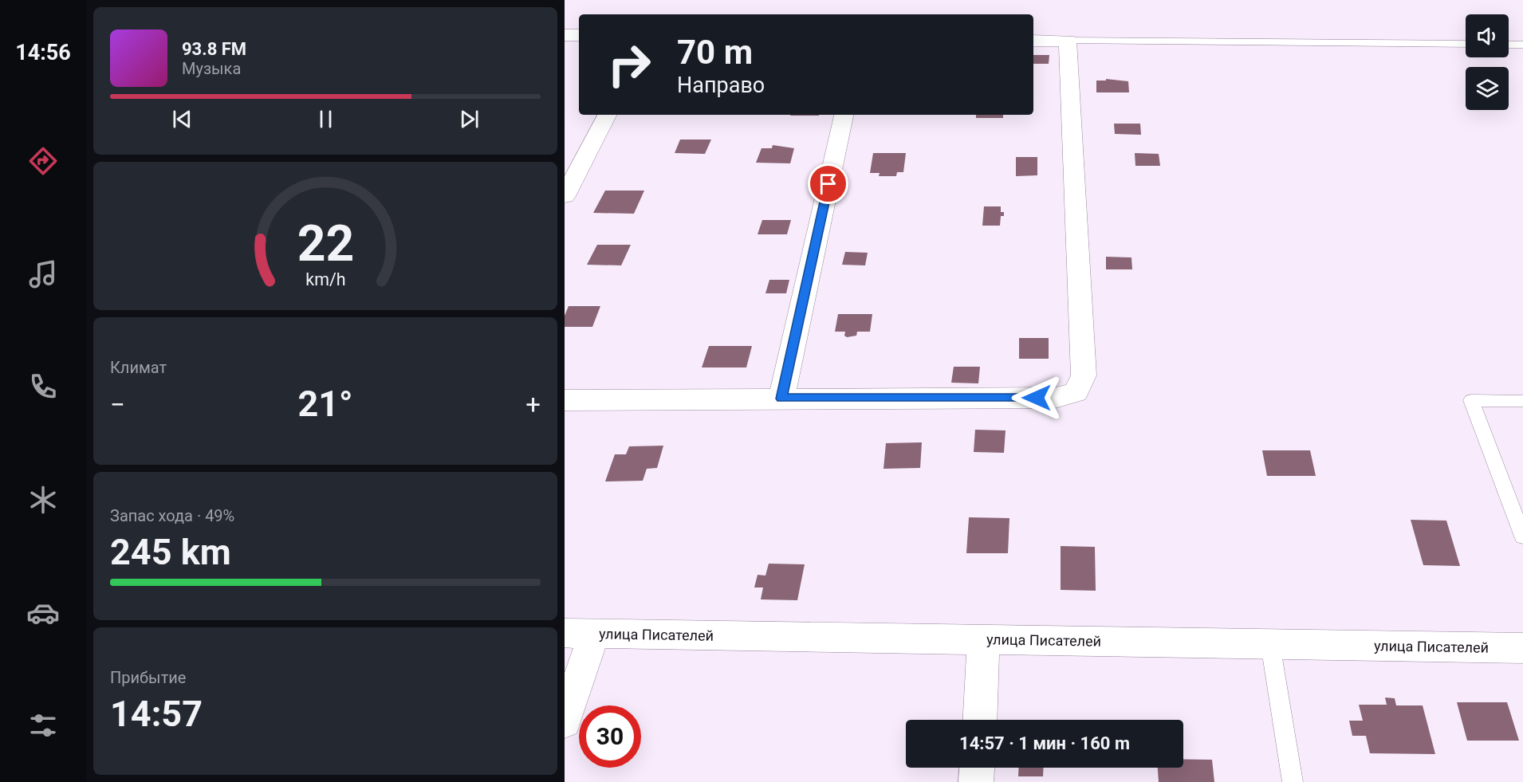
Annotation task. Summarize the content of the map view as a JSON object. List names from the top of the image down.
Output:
{
  "streets": {
    "street": ["улица Писателей"]
  },
  "page": {
    "tabs": "14:56",
    "turn": ["70 m", "Направо"],
    "song": ["93.8 FM", "Музыка"],
    "tile": [
      "Климат",
      ["Запас хода · 49%", "245 km"],
      ["Прибытие", "14:57"]
    ],
    "heat": ["−", "21°", "+"],
    "limit": "30",
    "trip": "14:57 · 1 мин · 160 m",
    "gauge": ["22", "km/h"]
  }
}
